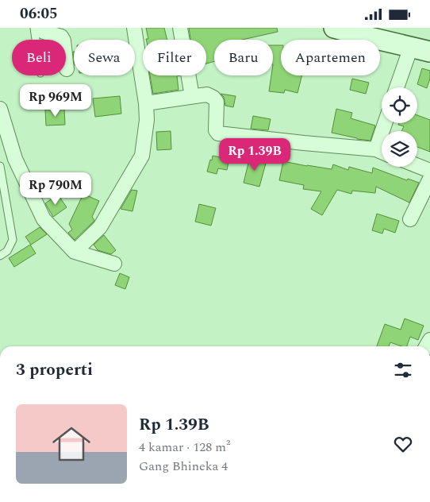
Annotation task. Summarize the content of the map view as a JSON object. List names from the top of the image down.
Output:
{
  "page": {
    "status": "06:05",
    "chip": [
      "Beli",
      "Sewa",
      "Filter",
      "Baru",
      "Apartemen"
    ],
    "price": ["Rp 969M", "Rp 1.39B", "Rp 790M"],
    "heading": "3 properti",
    "list": [
      {
        "name": "Rp 1.39B",
        "note": "4 kamar · 128 m² · Gang Bhineka 4"
      }
    ]
  }
}
